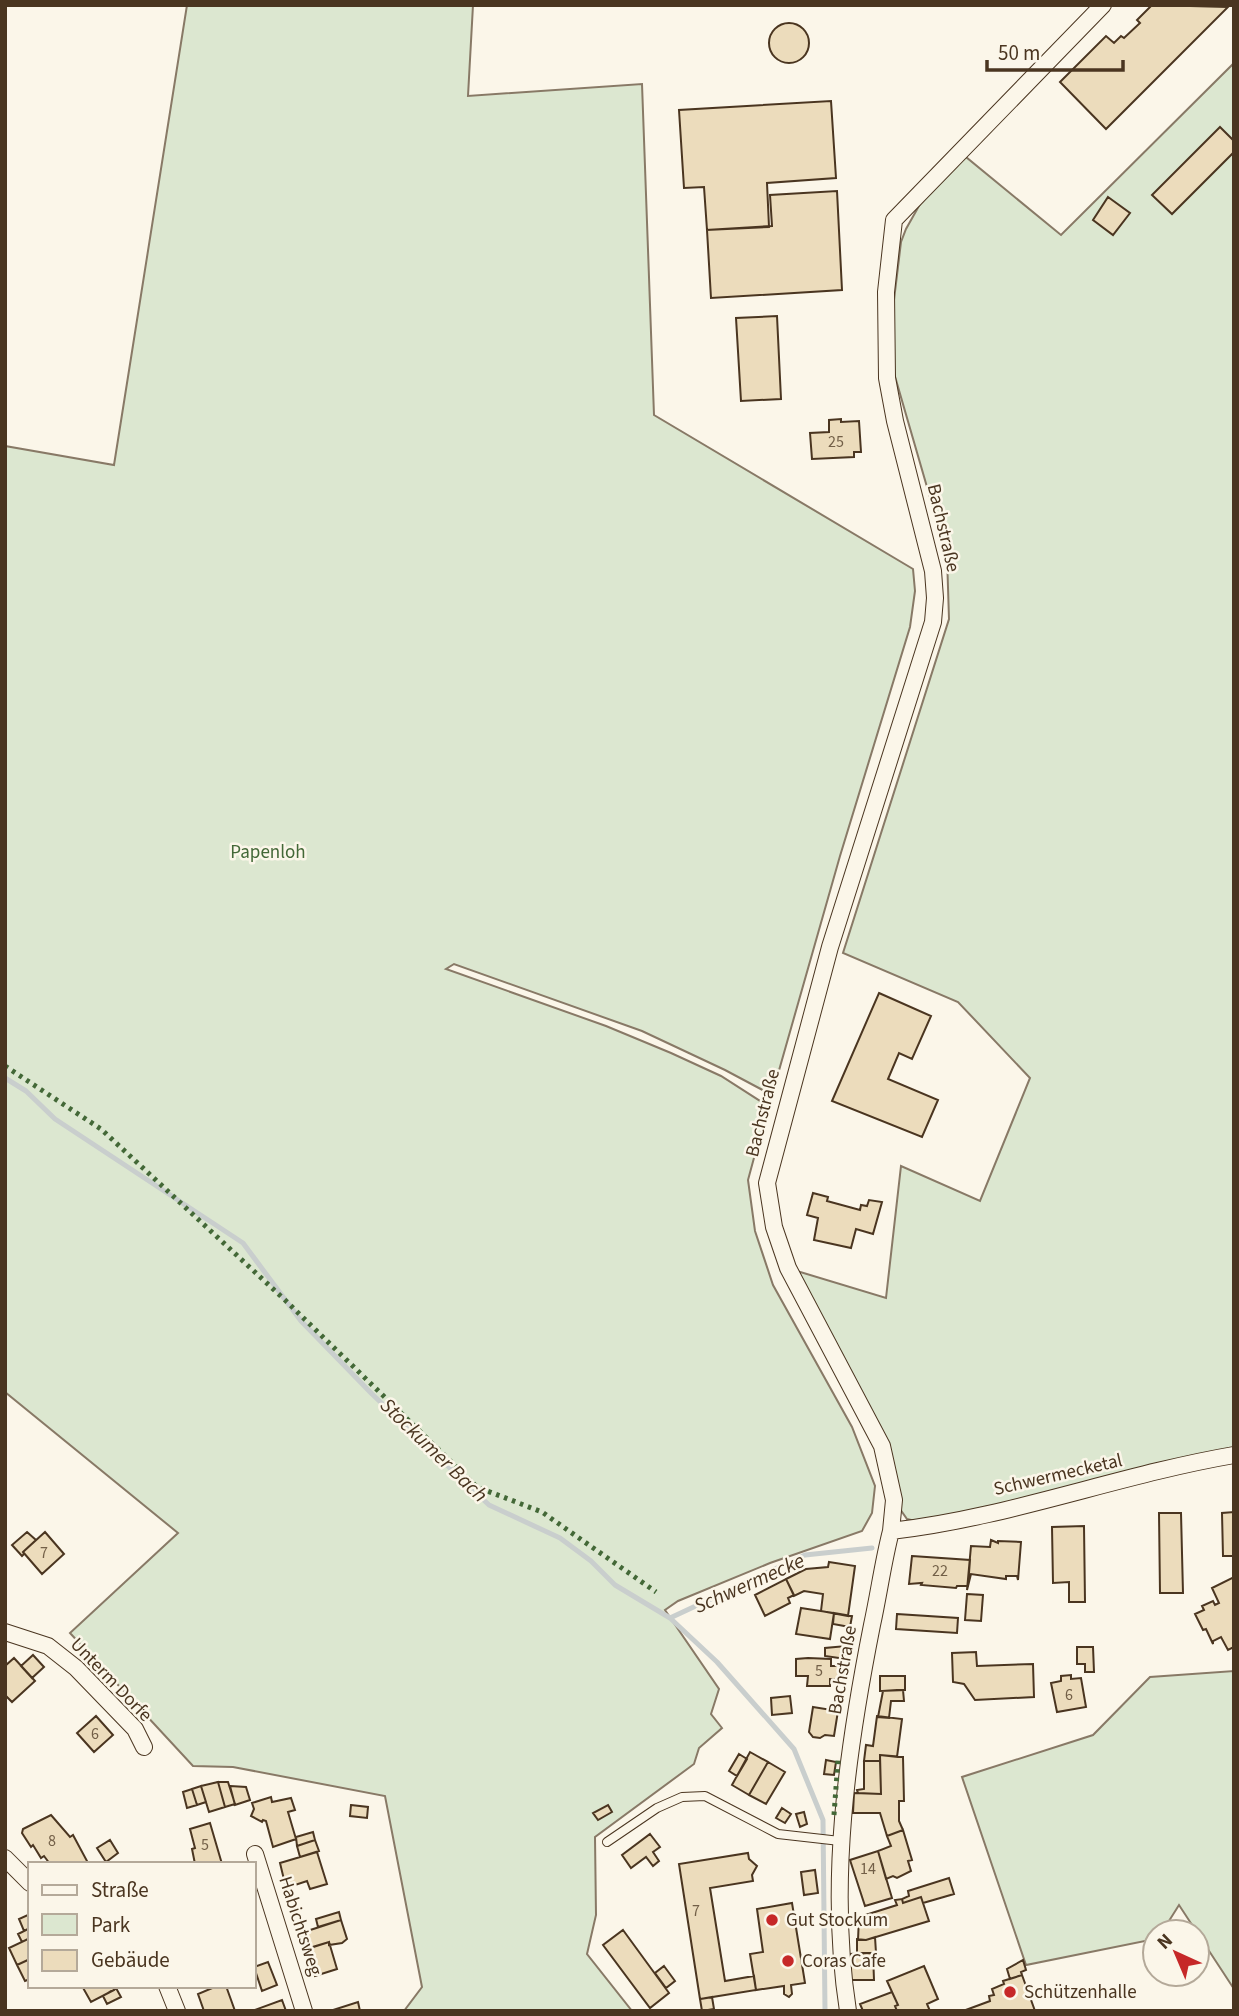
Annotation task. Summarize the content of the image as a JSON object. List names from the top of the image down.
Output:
{
  "streets": {
    "street": [
      "Bachstraße",
      "Schwermecketal",
      "Unterm Dorfe",
      "Habichtsweg"
    ]
  },
  "crossings": [
    ["Bachstraße", "Schwermecketal"]
  ],
  "water": ["Stockumer Bach", "Schwermecke"],
  "parks": ["Papenloh"],
  "places": ["Gut Stockum", "Coras Cafe", "Schützenhalle"],
  "house_numbers": [
    "25",
    "7",
    "22",
    "5",
    "6",
    "6",
    "8",
    "5",
    "14",
    "7"
  ],
  "legend": ["Straße", "Park", "Gebäude"],
  "scale_bar": "50 m",
  "north": "top left"
}
